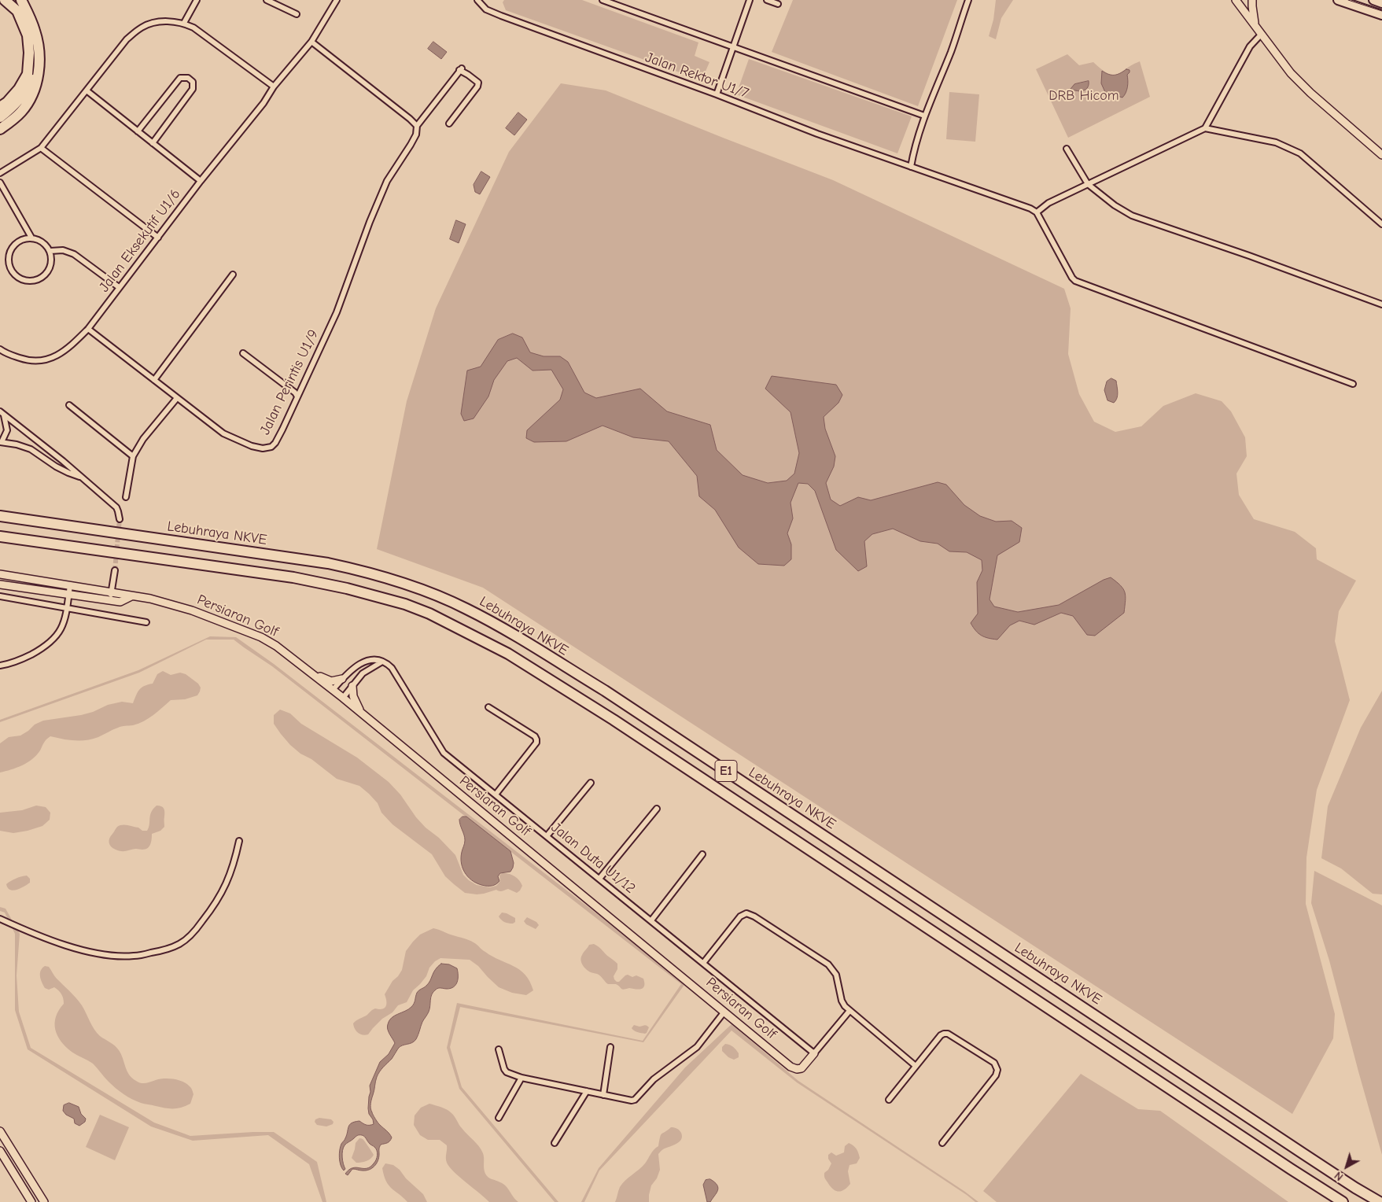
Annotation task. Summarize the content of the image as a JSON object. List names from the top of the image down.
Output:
{
  "streets": {
    "highway": ["Lebuhraya NKVE", "E1"],
    "street": [
      "Jalan Rektor U1/7",
      "Jalan Eksekutif U1/6",
      "Jalan Perintis U1/9",
      "Persiaran Golf",
      "Jalan Duta U1/12"
    ]
  },
  "crossings": [
    ["Jalan Eksekutif U1/6", "Jalan Perintis U1/9"],
    ["Persiaran Golf", "Jalan Duta U1/12"]
  ],
  "parks": ["DRB Hicom"],
  "north": "bottom left"
}
